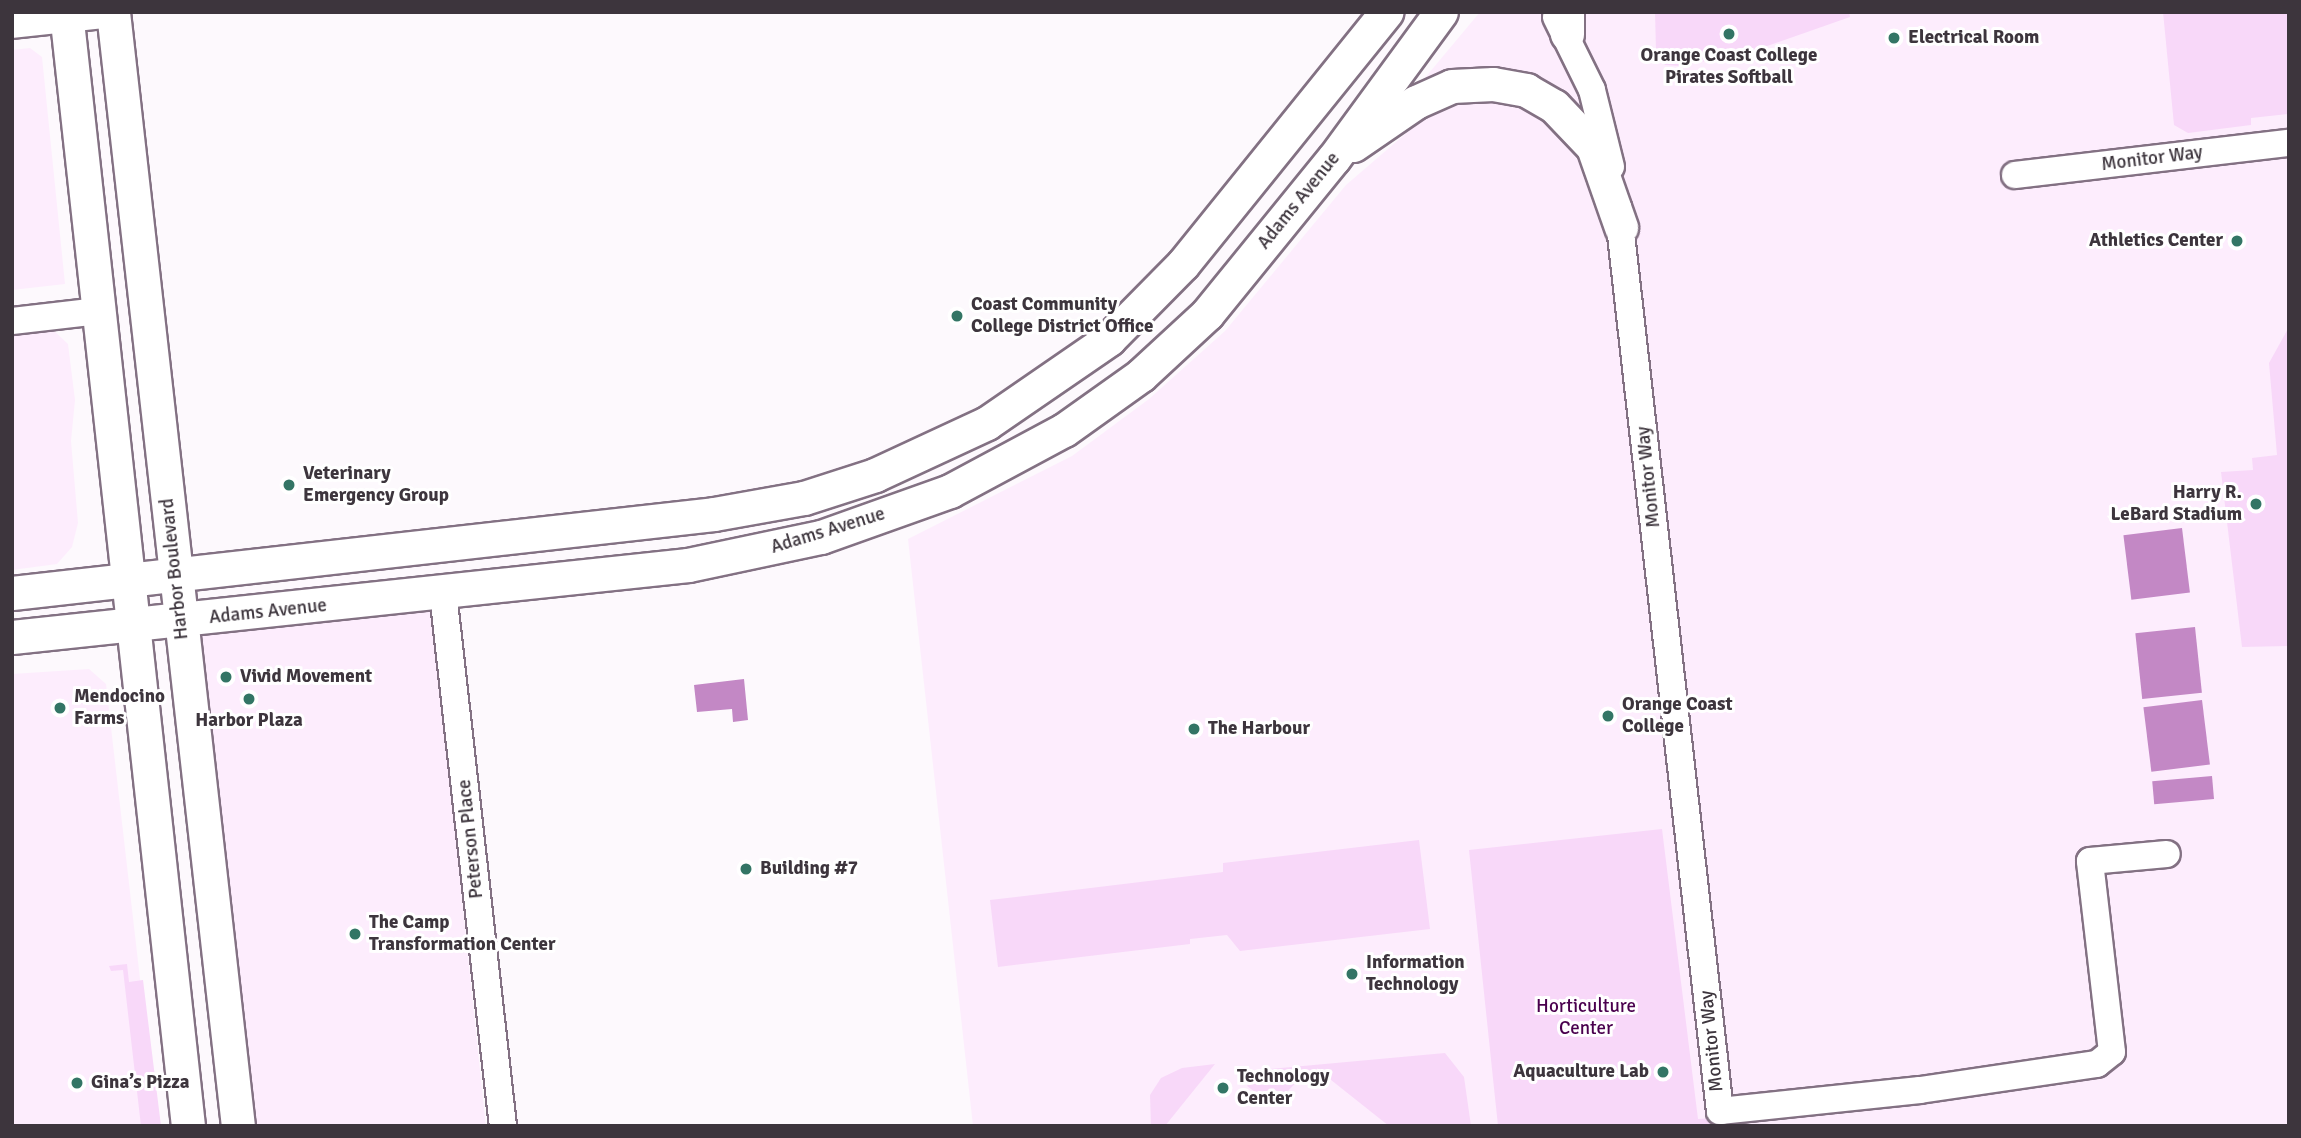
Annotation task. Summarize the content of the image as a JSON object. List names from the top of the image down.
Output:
{
  "streets": {
    "main road": ["Adams Avenue", "Harbor Boulevard"],
    "street": ["Monitor Way", "Peterson Place"]
  },
  "crossings": [
    ["Adams Avenue", "Harbor Boulevard"],
    ["Adams Avenue", "Peterson Place"]
  ],
  "parks": ["Horticulture Center"],
  "places": [
    "Orange Coast College Pirates Softball",
    "Electrical Room",
    "Athletics Center",
    "Coast Community College District Office",
    "Veterinary Emergency Group",
    "Harry R. LeBard Stadium",
    "Vivid Movement",
    "Harbor Plaza",
    "Mendocino Farms",
    "Orange Coast College",
    "The Harbour",
    "Building #7",
    "The Camp Transformation Center",
    "Information Technology",
    "Aquaculture Lab",
    "Gina’s Pizza",
    "Technology Center"
  ]
}
